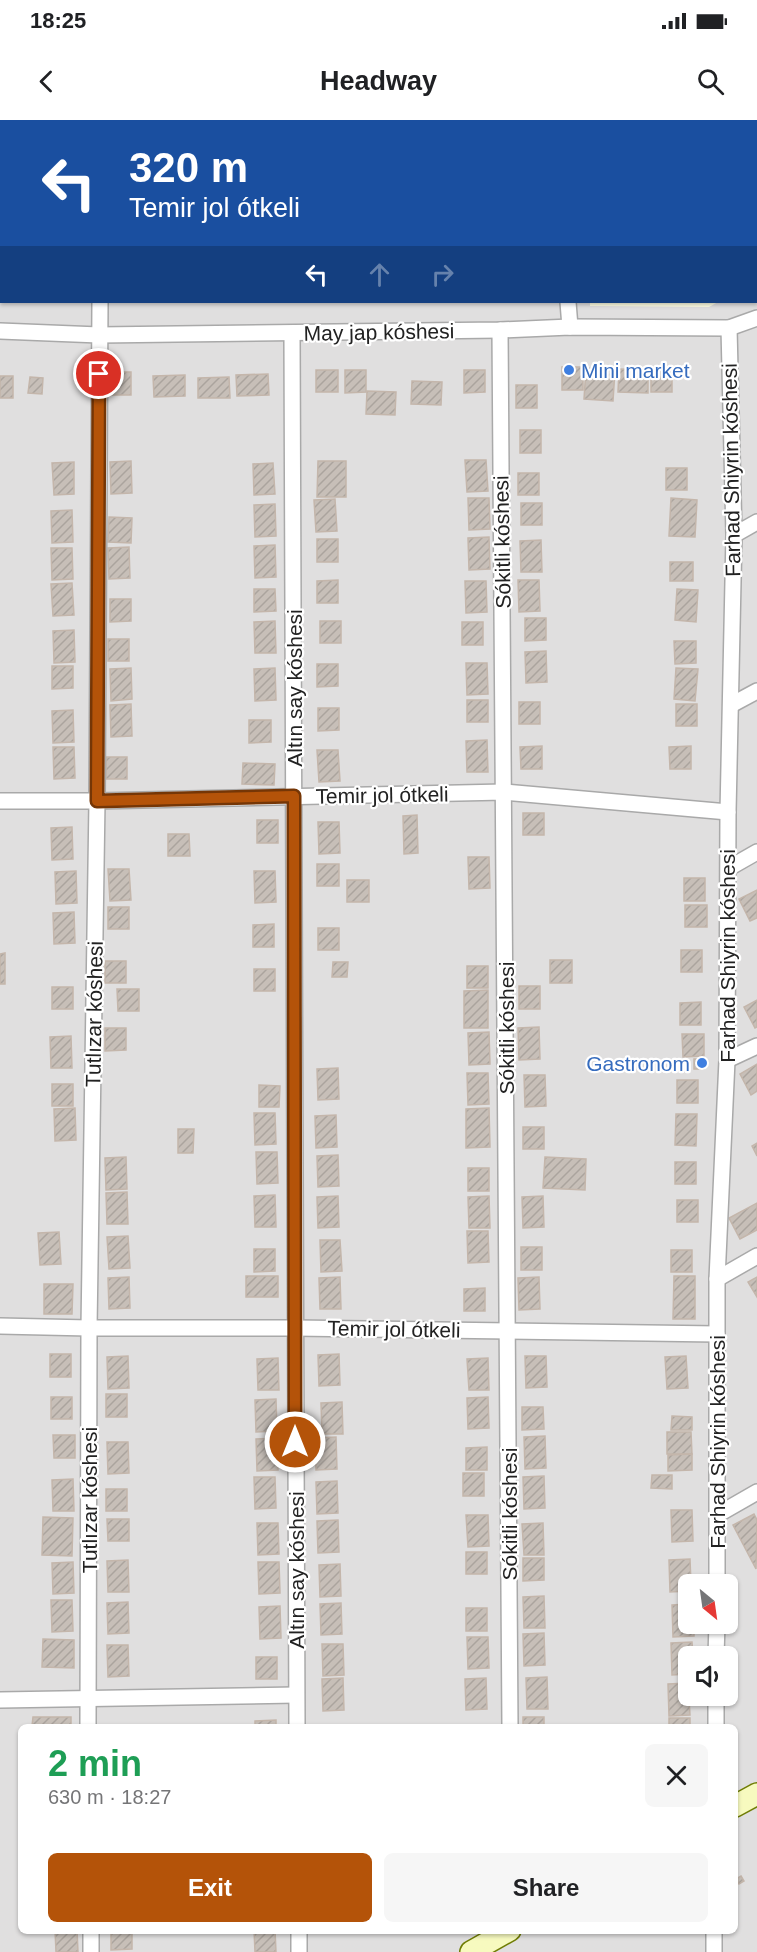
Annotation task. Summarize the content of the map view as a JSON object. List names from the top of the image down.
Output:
{
  "streets": {
    "street": [
      "May jap kóshesi",
      "Farhad Shiyrin kóshesi",
      "Sókitli kóshesi",
      "Altın say kóshesi",
      "Temir jol ótkeli",
      "Tutlızar kóshesi"
    ]
  },
  "crossings": [
    ["May jap kóshesi", "Farhad Shiyrin kóshesi"],
    ["May jap kóshesi", "Sókitli kóshesi"],
    ["May jap kóshesi", "Altın say kóshesi"],
    ["May jap kóshesi", "Tutlızar kóshesi"],
    ["Farhad Shiyrin kóshesi", "Temir jol ótkeli"],
    ["Sókitli kóshesi", "Temir jol ótkeli"],
    ["Altın say kóshesi", "Temir jol ótkeli"],
    ["Temir jol ótkeli", "Tutlızar kóshesi"]
  ],
  "places": ["Mini market", "Gastronom"],
  "north": "bottom right",
  "page": {
    "status": "18:25",
    "header": "Headway",
    "turn": ["320 m", "Temir jol ótkeli"],
    "heading": ["2 min", "630 m · 18:27"],
    "buttons": ["Exit", "Share"]
  }
}
